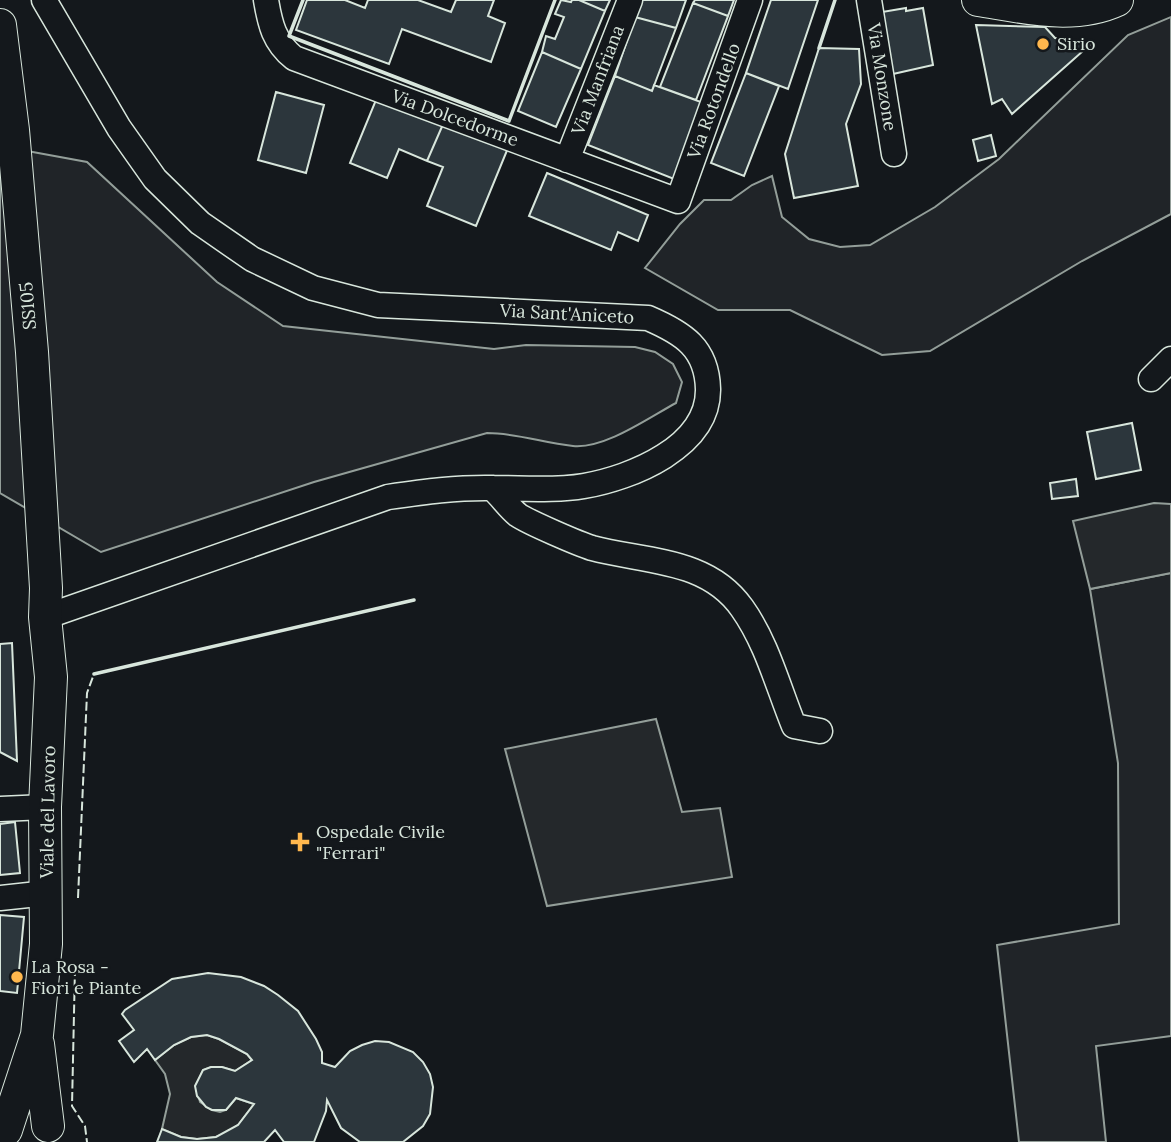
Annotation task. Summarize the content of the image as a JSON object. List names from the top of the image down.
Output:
{
  "streets": {
    "main road": ["SS105", "Viale del Lavoro"],
    "street": [
      "Via Monzone",
      "Via Manfriana",
      "Via Rotondello",
      "Via Dolcedorme",
      "Via Sant'Aniceto"
    ]
  },
  "crossings": [
    ["Via Manfriana", "Via Dolcedorme"],
    ["Via Rotondello", "Via Dolcedorme"],
    ["SS105", "Via Sant'Aniceto"],
    ["SS105", "Viale del Lavoro"],
    ["Via Sant'Aniceto", "Viale del Lavoro"]
  ],
  "places": {
    "other": ["Sirio", "La Rosa - Fiori e Piante"],
    "health": ["Ospedale Civile \"Ferrari\""]
  }
}
